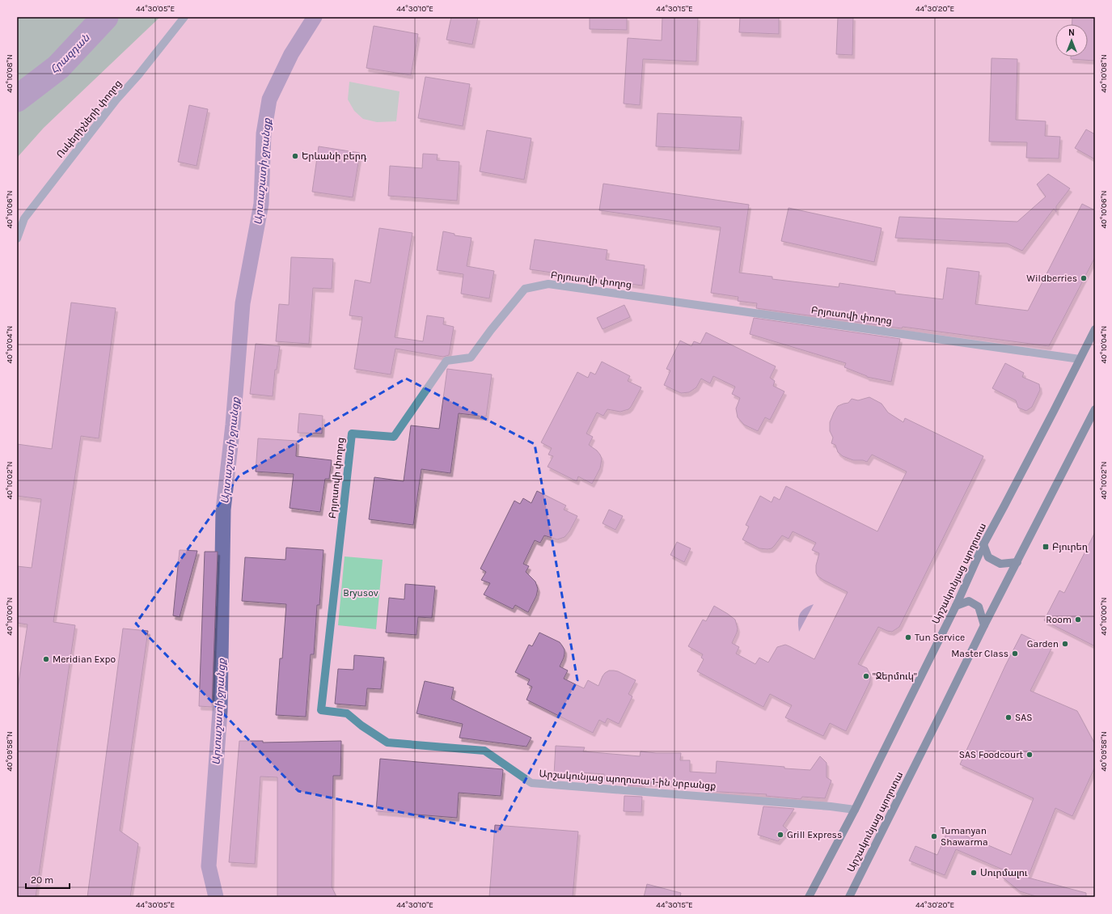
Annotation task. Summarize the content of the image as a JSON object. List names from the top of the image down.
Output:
{
  "streets": {
    "main road": ["Արշակունյաց պողոտա"],
    "street": ["Ոսկերիչների փողոց", "Բրյուսովի փողոց", "Արշակունյաց պողոտա 1-ին նրբանցք"]
  },
  "crossings": [
    ["Բրյուսովի փողոց", "Արշակունյաց պողոտա"],
    ["Բրյուսովի փողոց", "Արշակունյաց պողոտա 1-ին նրբանցք"],
    ["Արշակունյաց պողոտա", "Արշակունյաց պողոտա 1-ին նրբանցք"]
  ],
  "water": ["Հրազդան", "Արտաշատի ջրանցք"],
  "parks": ["Bryusov"],
  "places": {
    "other": [
      "Երևանի բերդ",
      "Wildberries",
      "Room",
      "Tun Service",
      "Garden",
      "Master Class",
      "Meridian Expo",
      "\"Ջերմուկ\"",
      "SAS",
      "SAS Foodcourt",
      "Grill Express",
      "Tumanyan Shawarma",
      "Սուրմալու"
    ],
    "transit": ["Բյուրեղ"]
  },
  "scale_bar": "20 m",
  "north": "top",
  "coordinates": [
    "44°30'05\"E",
    "44°30'10\"E",
    "44°30'15\"E",
    "44°30'20\"E",
    "40°10'08\"N",
    "40°10'06\"N",
    "40°10'04\"N",
    "40°10'02\"N",
    "40°10'00\"N",
    "40°09'58\"N"
  ]
}
